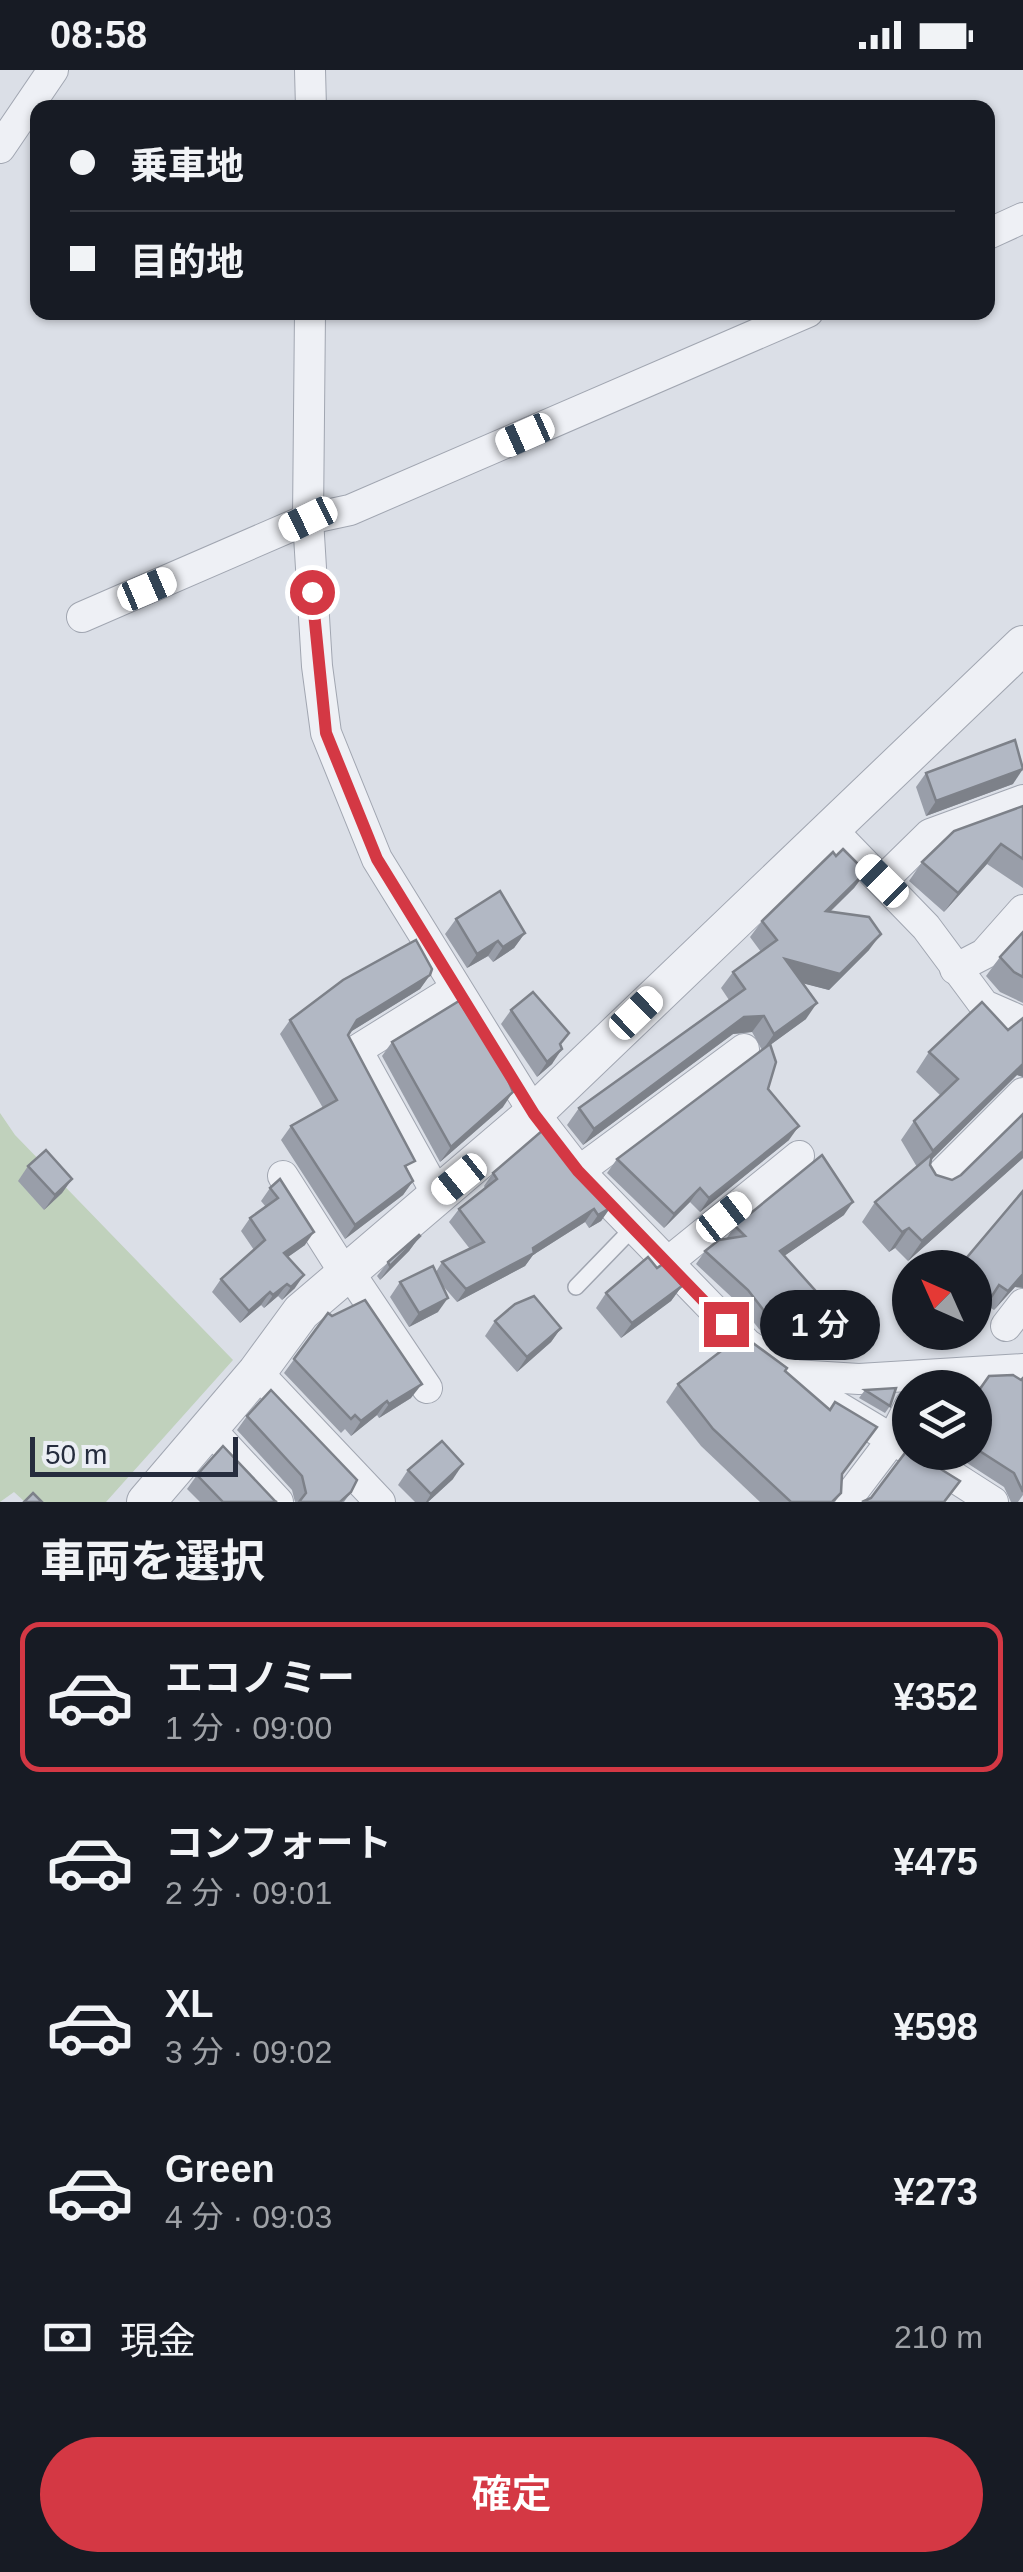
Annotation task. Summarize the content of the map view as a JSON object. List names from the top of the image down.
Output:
{
  "scale_bar": "50 m",
  "north": "top left",
  "page": {
    "status": "08:58",
    "banner": ["乗車地", "目的地"],
    "bubble": "1 分",
    "scale": "50 m",
    "heading": "車両を選択",
    "list": [
      {
        "name": "エコノミー",
        "note": "1 分 · 09:00",
        "value": "¥352"
      },
      {
        "name": "コンフォート",
        "note": "2 分 · 09:01",
        "value": "¥475"
      },
      {
        "name": "XL",
        "note": "3 分 · 09:02",
        "value": "¥598"
      },
      {
        "name": "Green",
        "note": "4 分 · 09:03",
        "value": "¥273"
      }
    ],
    "pay": ["現金", "210 m"],
    "buttons": "確定"
  }
}
